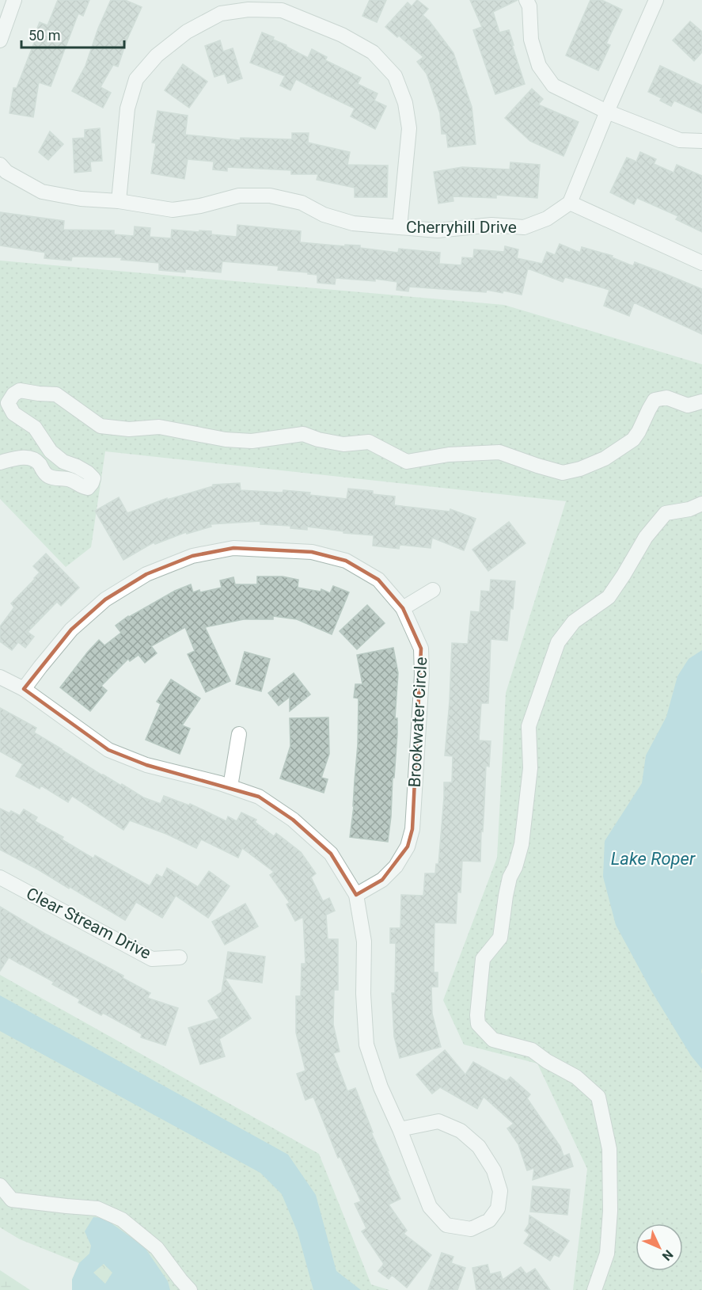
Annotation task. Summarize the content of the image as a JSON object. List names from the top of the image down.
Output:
{
  "streets": {
    "street": ["Cherryhill Drive", "Brookwater Circle", "Clear Stream Drive"]
  },
  "water": ["Lake Roper"],
  "scale_bar": "50 m",
  "north": "bottom right"
}
